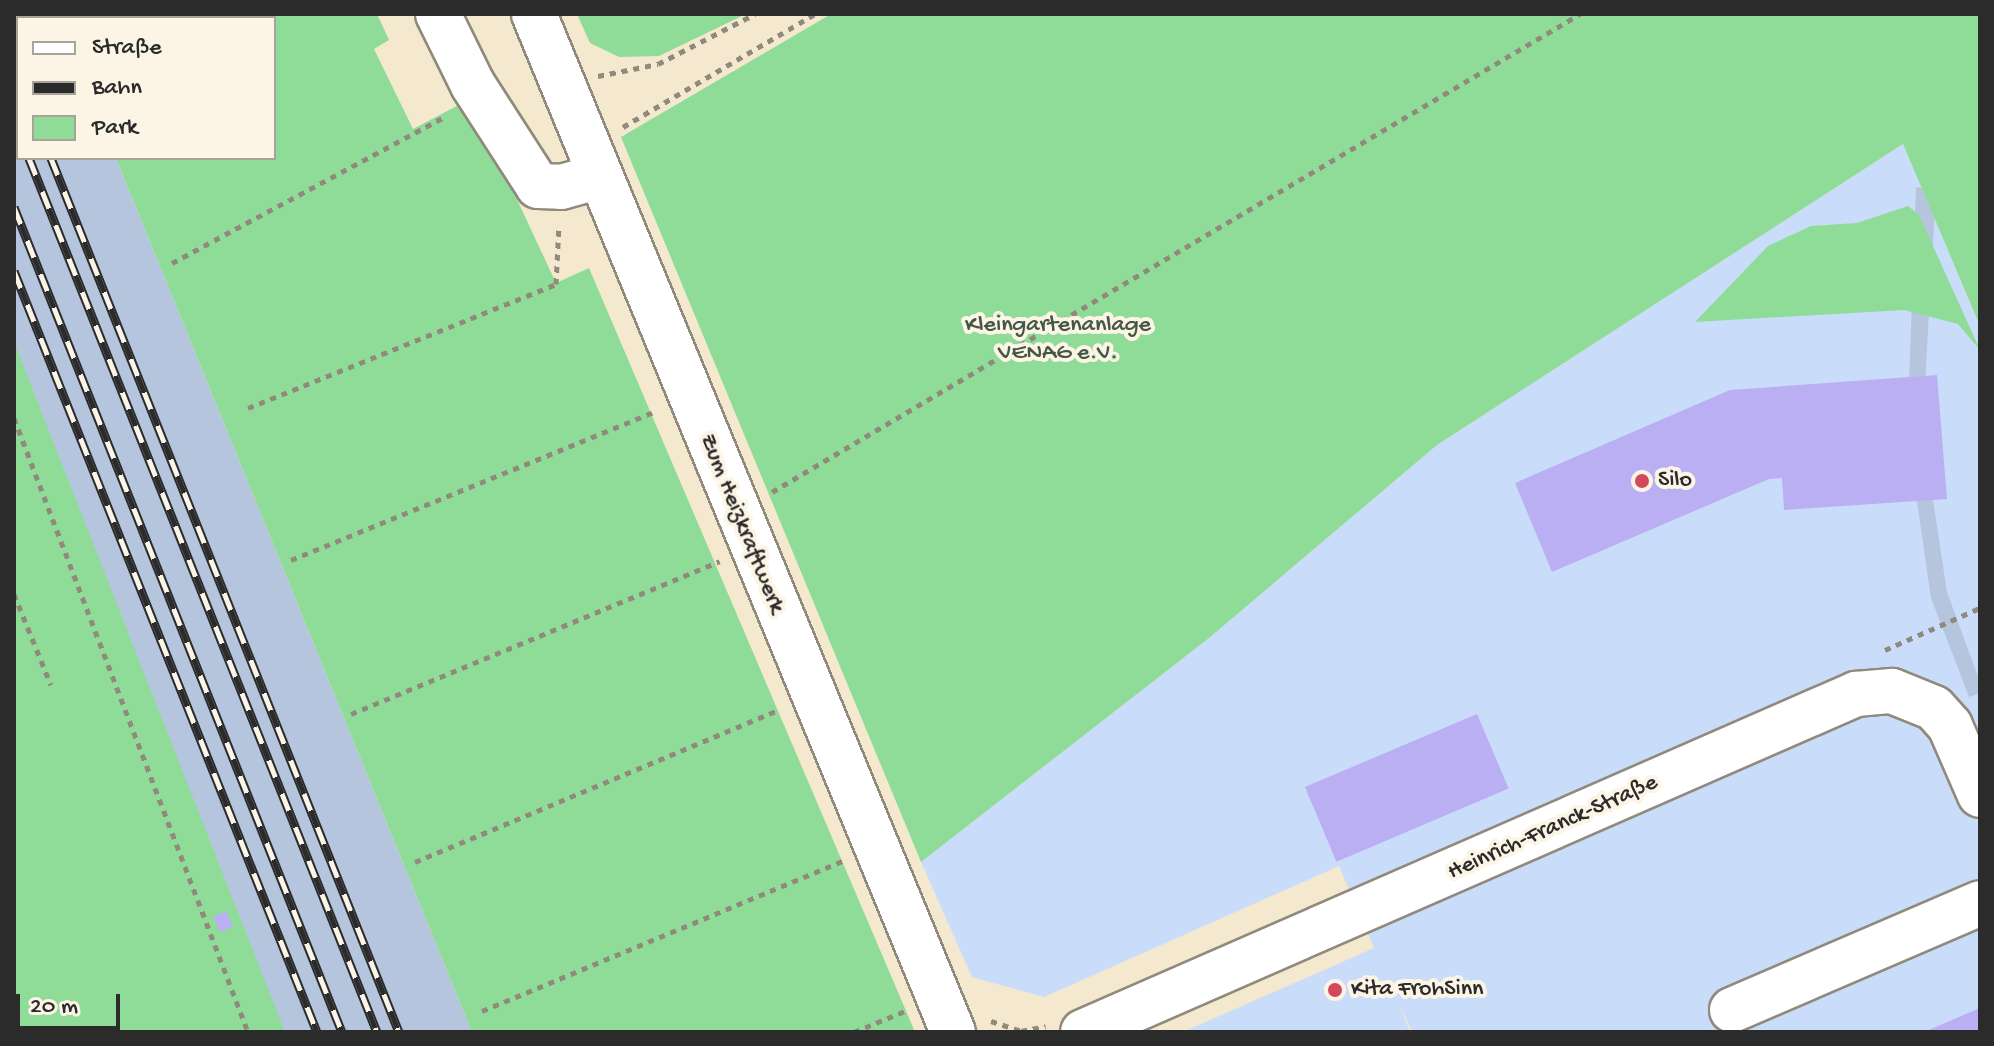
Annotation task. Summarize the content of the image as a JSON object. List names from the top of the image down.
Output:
{
  "streets": {
    "street": ["Zum Heizkraftwerk", "Heinrich-Franck-Straße"]
  },
  "parks": ["Kleingartenanlage VENAG e.V."],
  "places": ["Silo", "Kita FrohSinn"],
  "legend": ["Straße", "Bahn", "Park"],
  "scale_bar": "20 m"
}
